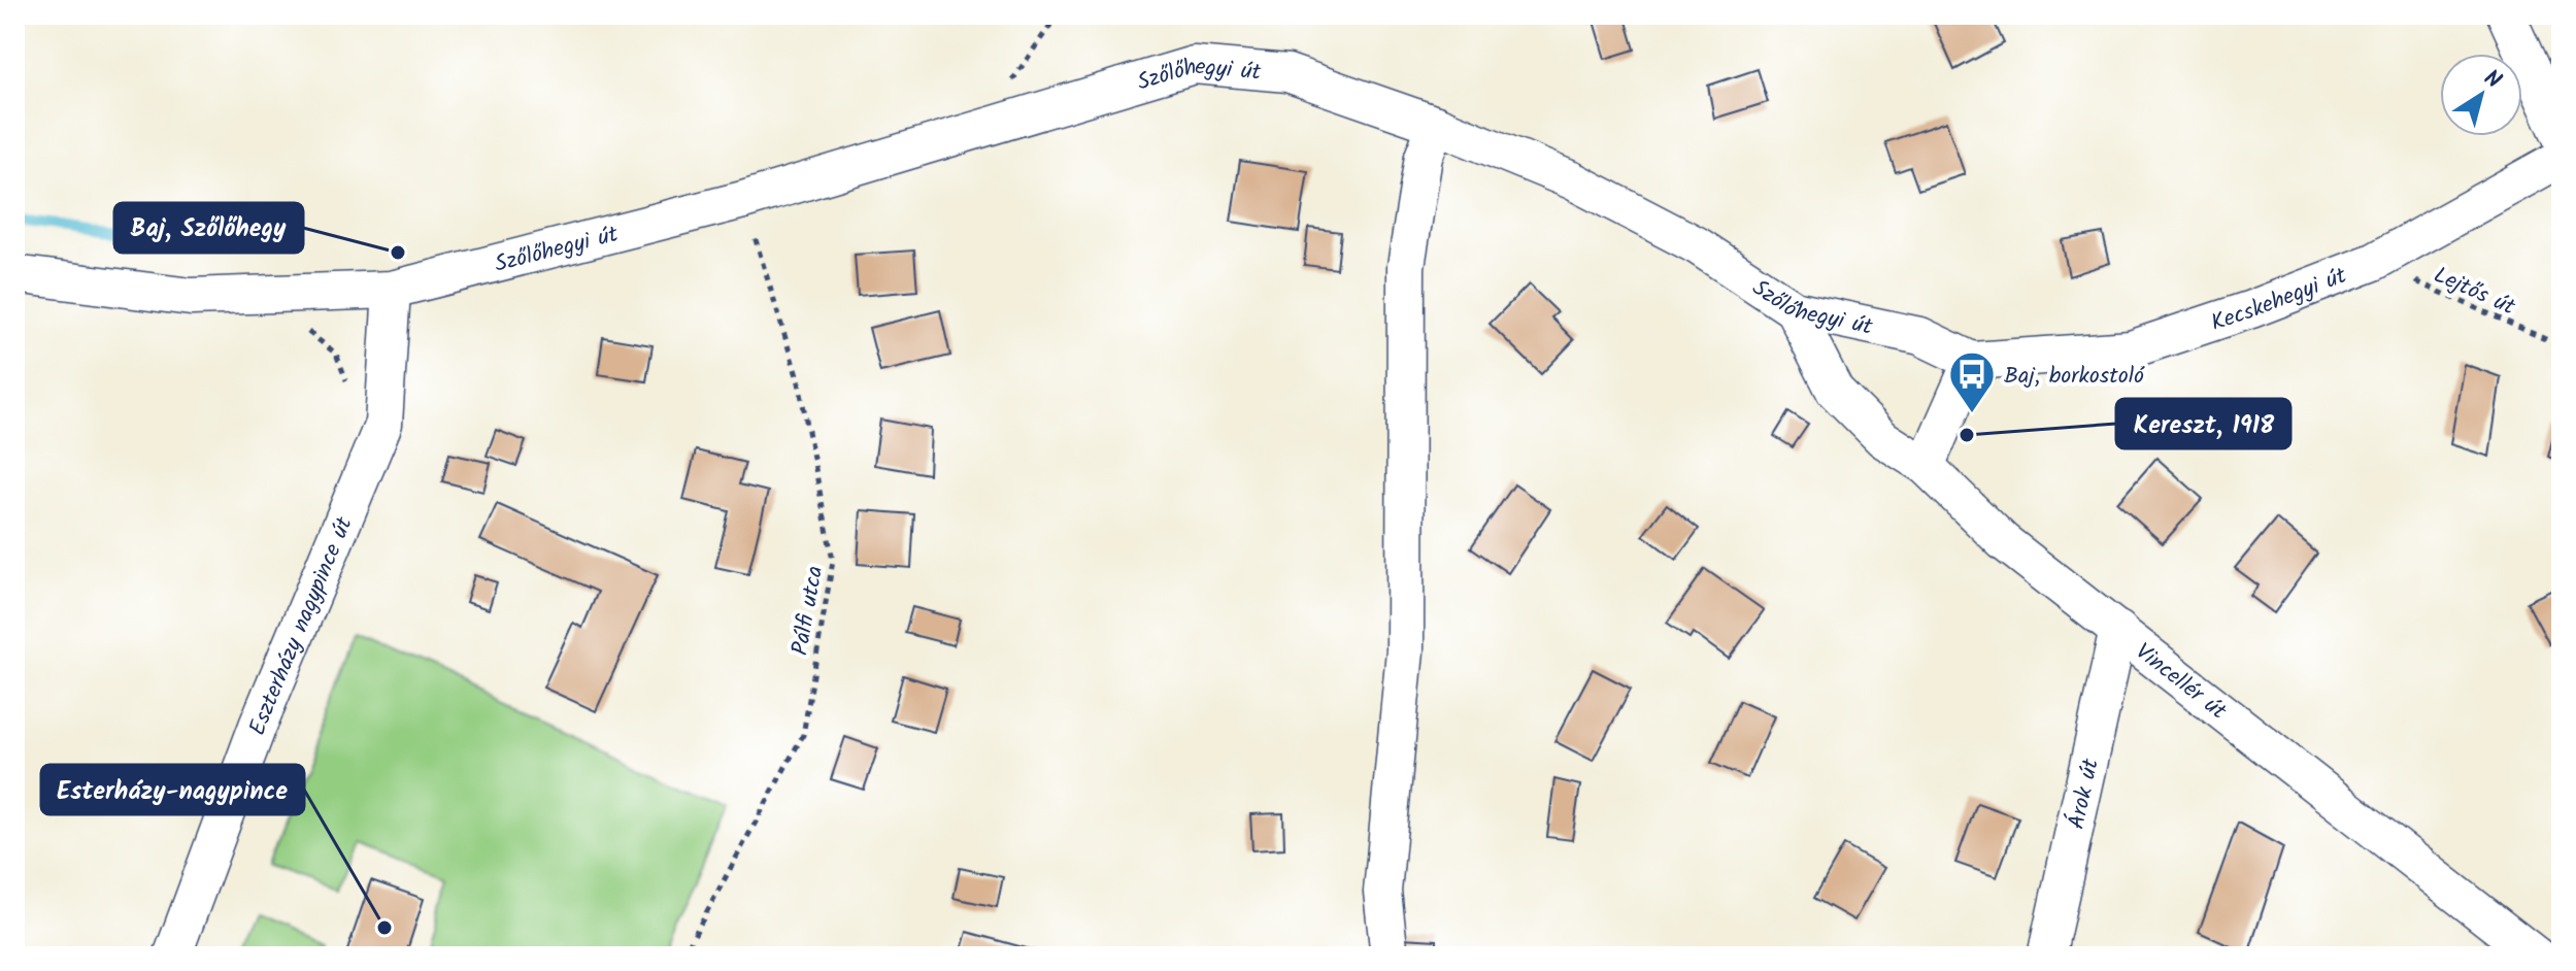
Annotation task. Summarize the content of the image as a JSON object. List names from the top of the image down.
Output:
{
  "streets": {
    "street": [
      "Szőlőhegyi út",
      "Kecskehegyi út",
      "Eszterházy nagypince út",
      "Vincellér út",
      "Árok út"
    ],
    "path": ["Lejtős út", "Pálfi utca"]
  },
  "crossings": [
    ["Szőlőhegyi út", "Kecskehegyi út"],
    ["Szőlőhegyi út", "Pálfi utca"],
    ["Szőlőhegyi út", "Eszterházy nagypince út"],
    ["Szőlőhegyi út", "Vincellér út"],
    ["Lejtős út", "Kecskehegyi út"],
    ["Vincellér út", "Árok út"]
  ],
  "places": {
    "other": ["Baj, Szőlőhegy", "Kereszt, 1918", "Esterházy-nagypince"],
    "bus stop": ["Baj, borkostoló"]
  },
  "north": "top right"
}
